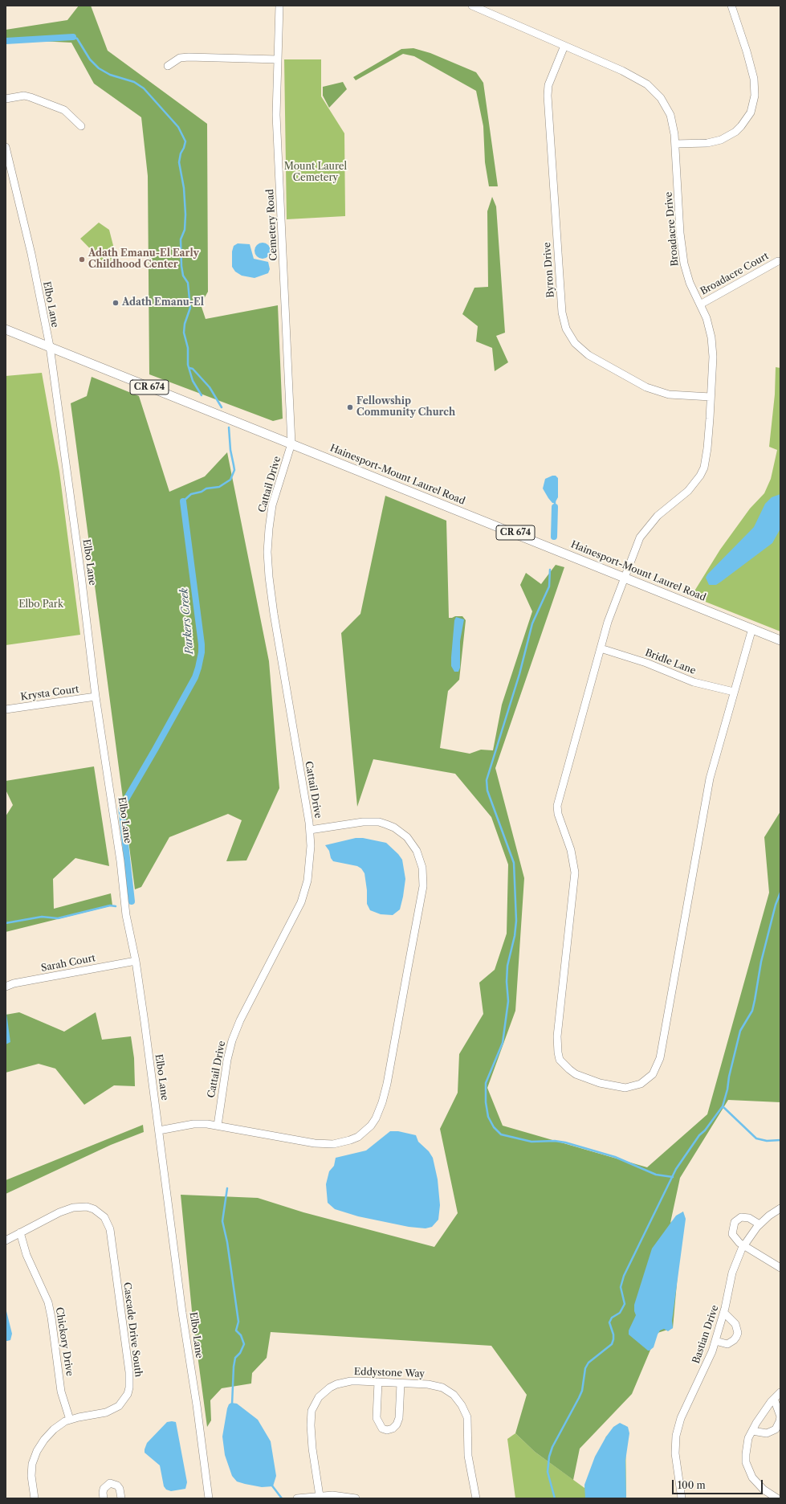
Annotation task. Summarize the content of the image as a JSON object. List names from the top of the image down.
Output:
{
  "streets": {
    "main road": ["CR 674", "Hainesport-Mount Laurel Road"],
    "street": [
      "Cemetery Road",
      "Broadacre Drive",
      "Byron Drive",
      "Broadacre Court",
      "Elbo Lane",
      "Cattail Drive",
      "Bridle Lane",
      "Krysta Court",
      "Sarah Court",
      "Cascade Drive South",
      "Bastian Drive",
      "Chickory Drive",
      "Eddystone Way"
    ]
  },
  "crossings": [
    ["Cemetery Road", "Hainesport-Mount Laurel Road"],
    ["Cemetery Road", "Cattail Drive"],
    ["Broadacre Drive", "Byron Drive"],
    ["Broadacre Drive", "Broadacre Court"],
    ["Broadacre Drive", "Hainesport-Mount Laurel Road"],
    ["Broadacre Drive", "Bridle Lane"],
    ["Elbo Lane", "Hainesport-Mount Laurel Road"],
    ["Elbo Lane", "Krysta Court"],
    ["Elbo Lane", "Sarah Court"],
    ["Hainesport-Mount Laurel Road", "Cattail Drive"],
    ["Cascade Drive South", "Chickory Drive"]
  ],
  "water": ["Parkers Creek"],
  "parks": ["Mount Laurel Cemetery", "Elbo Park"],
  "places": ["Adath Emanu-El Early Childhood Center", "Adath Emanu-El", "Fellowship Community Church"],
  "scale_bar": "100 m"
}
